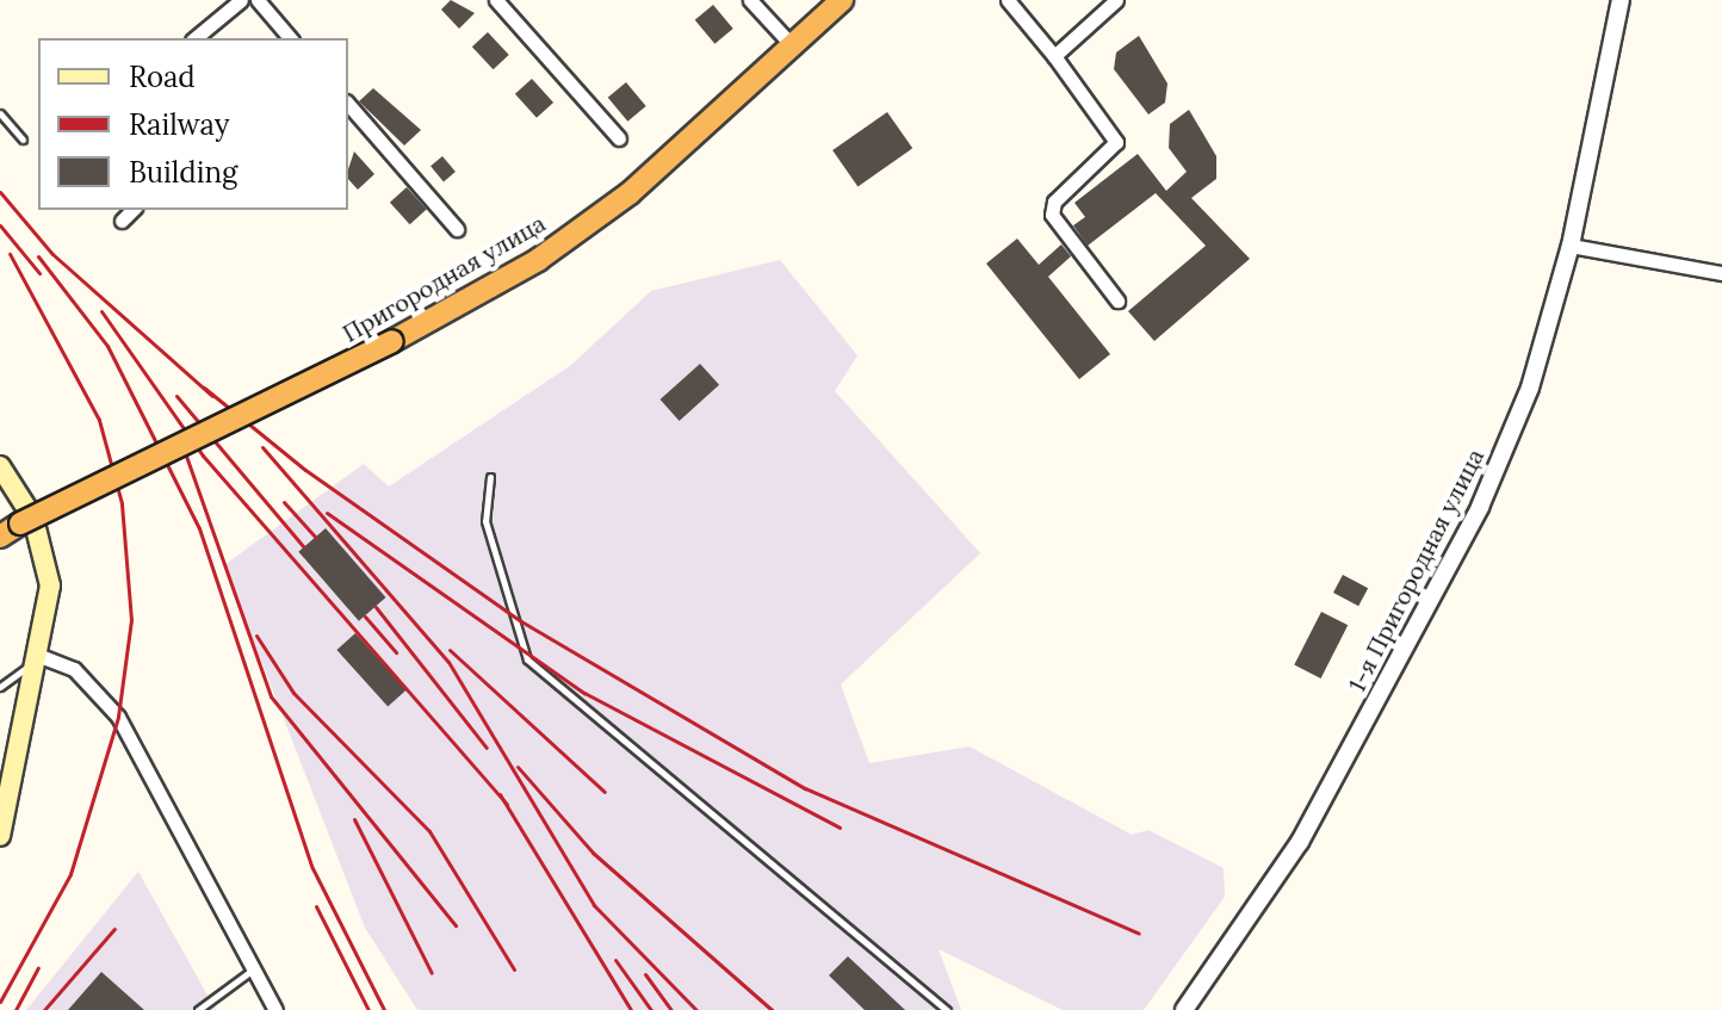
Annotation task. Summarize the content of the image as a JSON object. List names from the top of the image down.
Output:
{
  "streets": {
    "highway": ["Пригородная улица"],
    "street": ["1-я Пригородная улица"]
  },
  "legend": ["Road", "Railway", "Building"]
}
